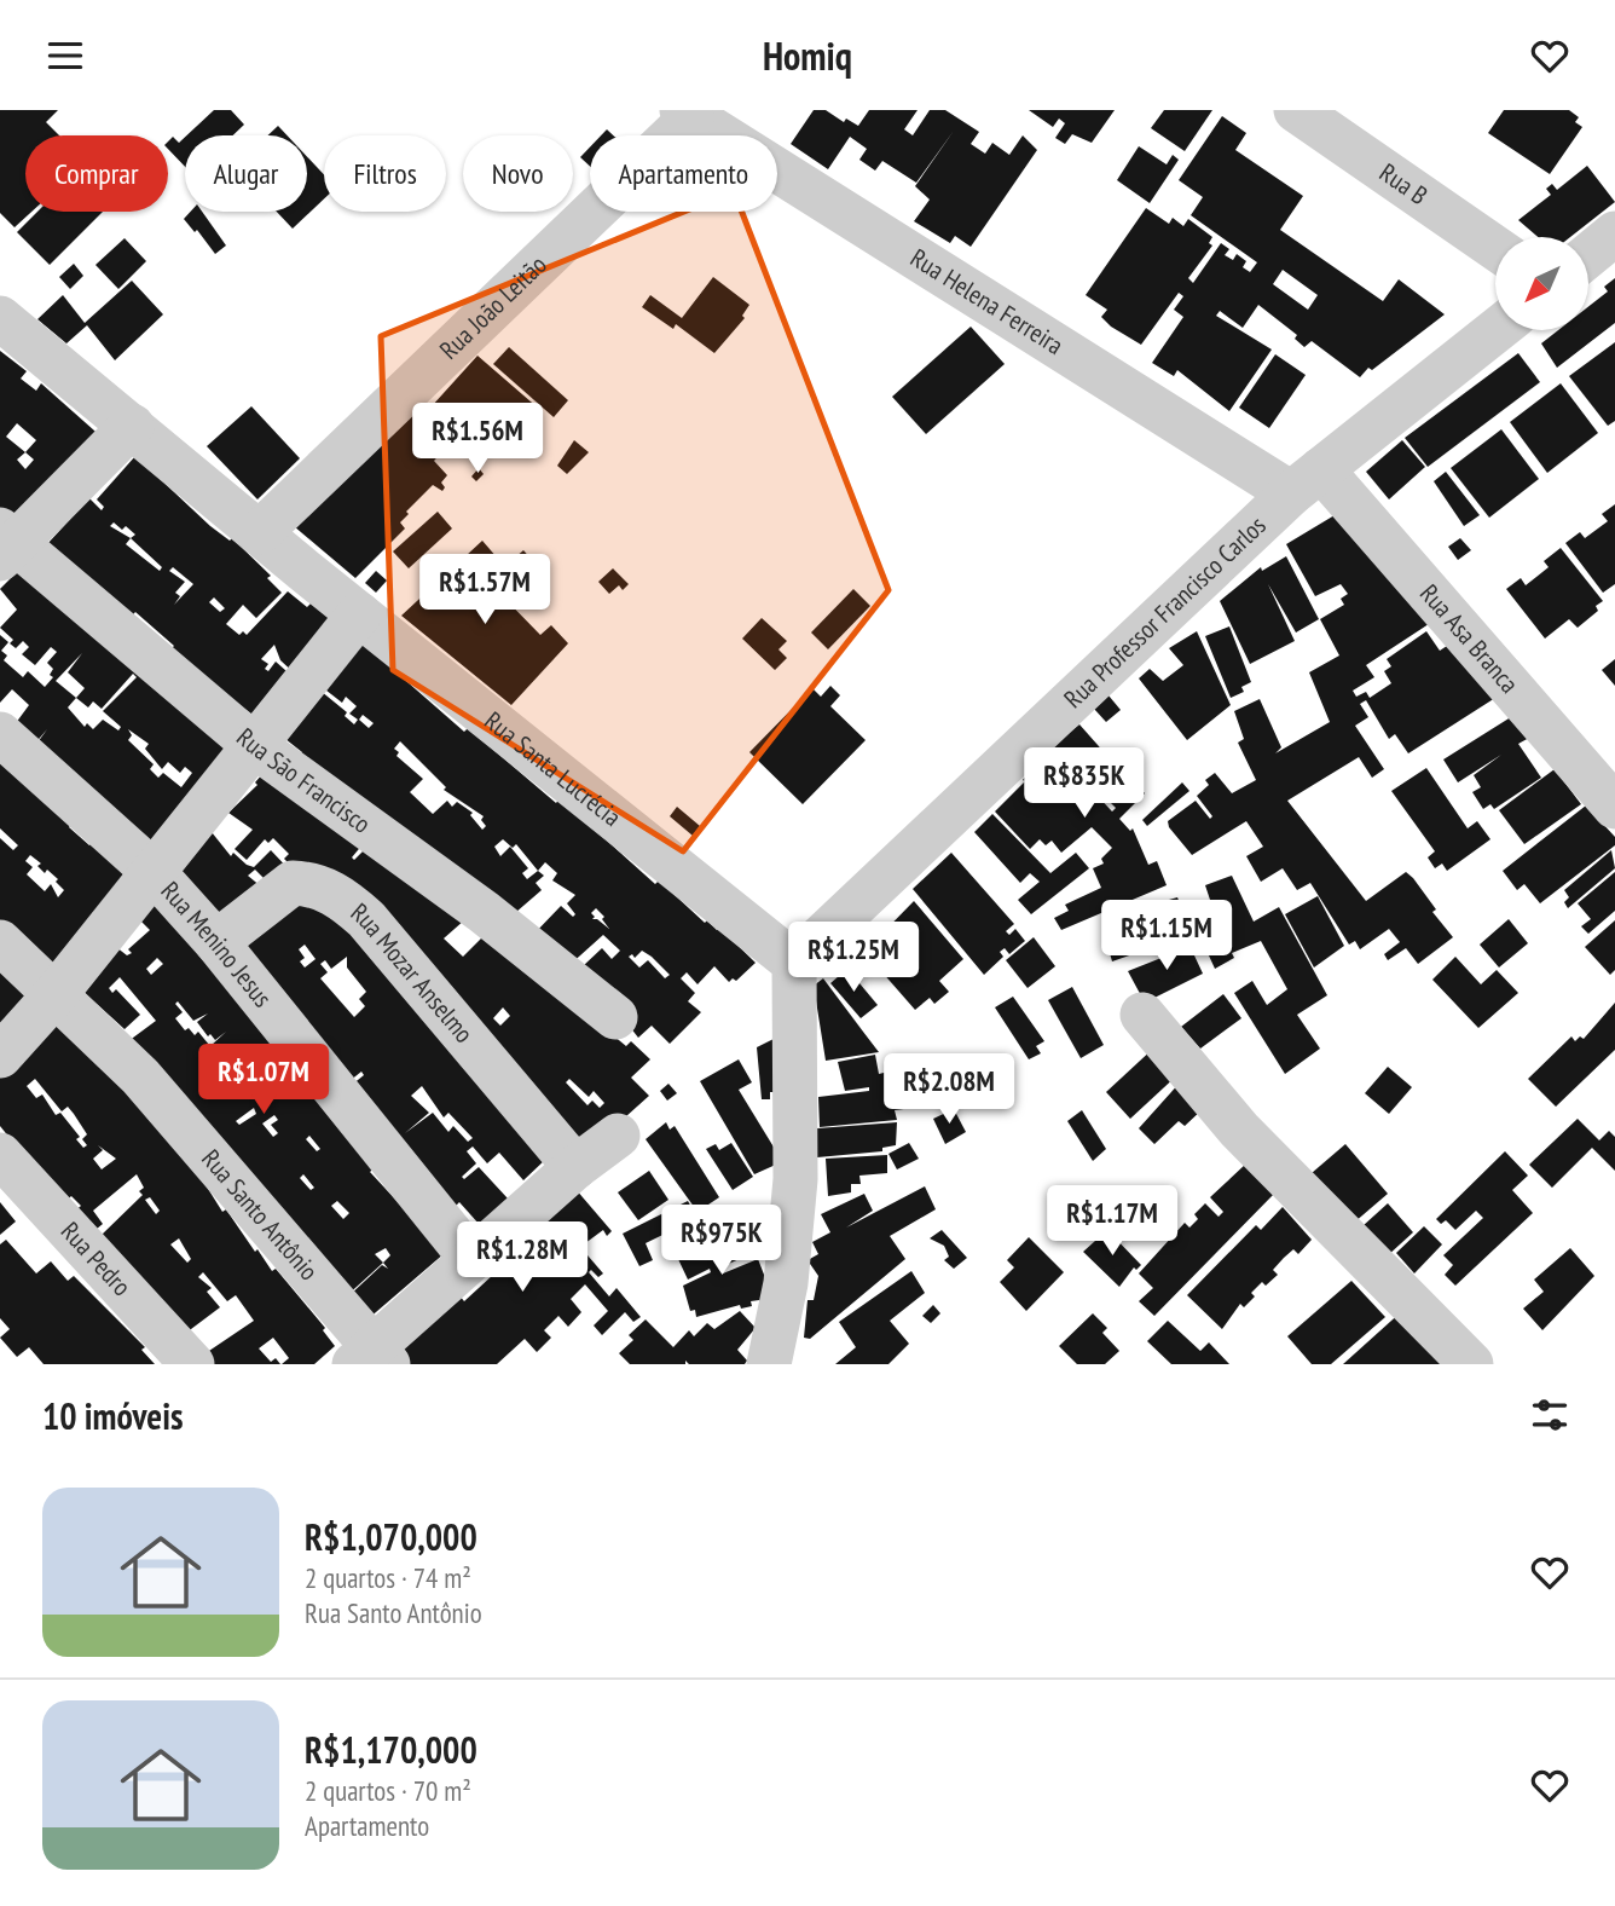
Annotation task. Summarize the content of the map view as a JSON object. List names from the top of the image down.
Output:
{
  "streets": {
    "street": [
      "Rua B",
      "Rua Helena Ferreira",
      "Rua João Leitão",
      "Rua Professor Francisco Carlos",
      "Rua Asa Branca",
      "Rua Santa Lucrécia",
      "Rua São Francisco",
      "Rua Menino Jesus",
      "Rua Mozar Anselmo",
      "Rua Santo Antônio",
      "Rua Pedro"
    ]
  },
  "crossings": [
    ["Rua Helena Ferreira", "Rua João Leitão"],
    ["Rua Helena Ferreira", "Rua Professor Francisco Carlos"],
    ["Rua Helena Ferreira", "Rua Asa Branca"],
    ["Rua João Leitão", "Rua Santa Lucrécia"],
    ["Rua Professor Francisco Carlos", "Rua Asa Branca"],
    ["Rua Professor Francisco Carlos", "Rua Santa Lucrécia"],
    ["Rua Menino Jesus", "Rua Mozar Anselmo"]
  ],
  "north": "bottom left",
  "page": {
    "header": "Homiq",
    "chip": [
      "Comprar",
      "Alugar",
      "Filtros",
      "Novo",
      "Apartamento"
    ],
    "price": [
      "R$1.56M",
      "R$1.57M",
      "R$835K",
      "R$1.15M",
      "R$1.25M",
      "R$1.07M",
      "R$2.08M",
      "R$1.17M",
      "R$975K",
      "R$1.28M"
    ],
    "heading": "10 imóveis",
    "list": [
      {
        "name": "R$1,070,000",
        "note": "2 quartos · 74 m² · Rua Santo Antônio"
      },
      {
        "name": "R$1,170,000",
        "note": "2 quartos · 70 m² · Apartamento"
      }
    ]
  }
}
